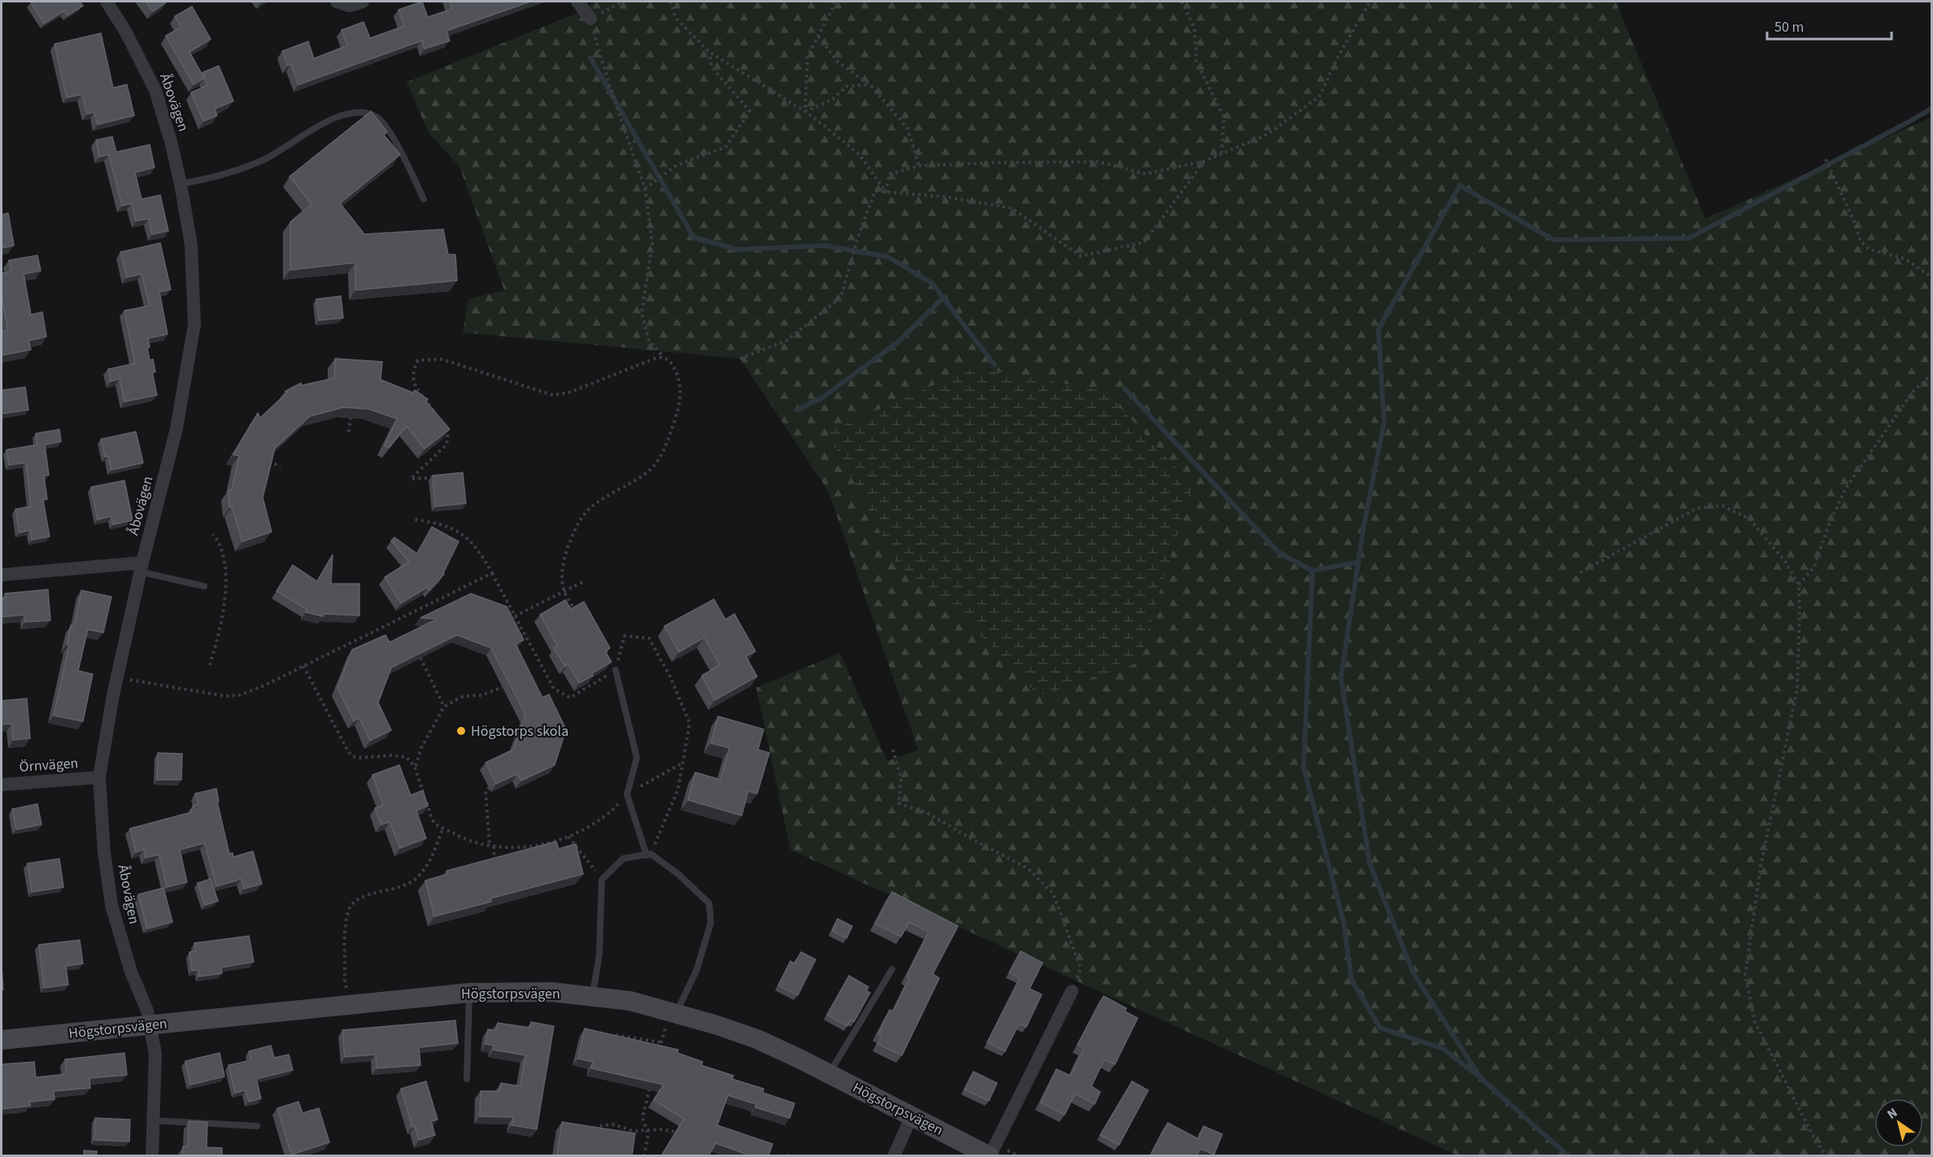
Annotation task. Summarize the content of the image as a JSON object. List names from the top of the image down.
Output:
{
  "streets": {
    "street": ["Åbovägen", "Örnvägen", "Högstorpsvägen"]
  },
  "crossings": [
    ["Åbovägen", "Örnvägen"],
    ["Åbovägen", "Högstorpsvägen"]
  ],
  "places": ["Högstorps skola"],
  "scale_bar": "50 m",
  "north": "top left"
}
